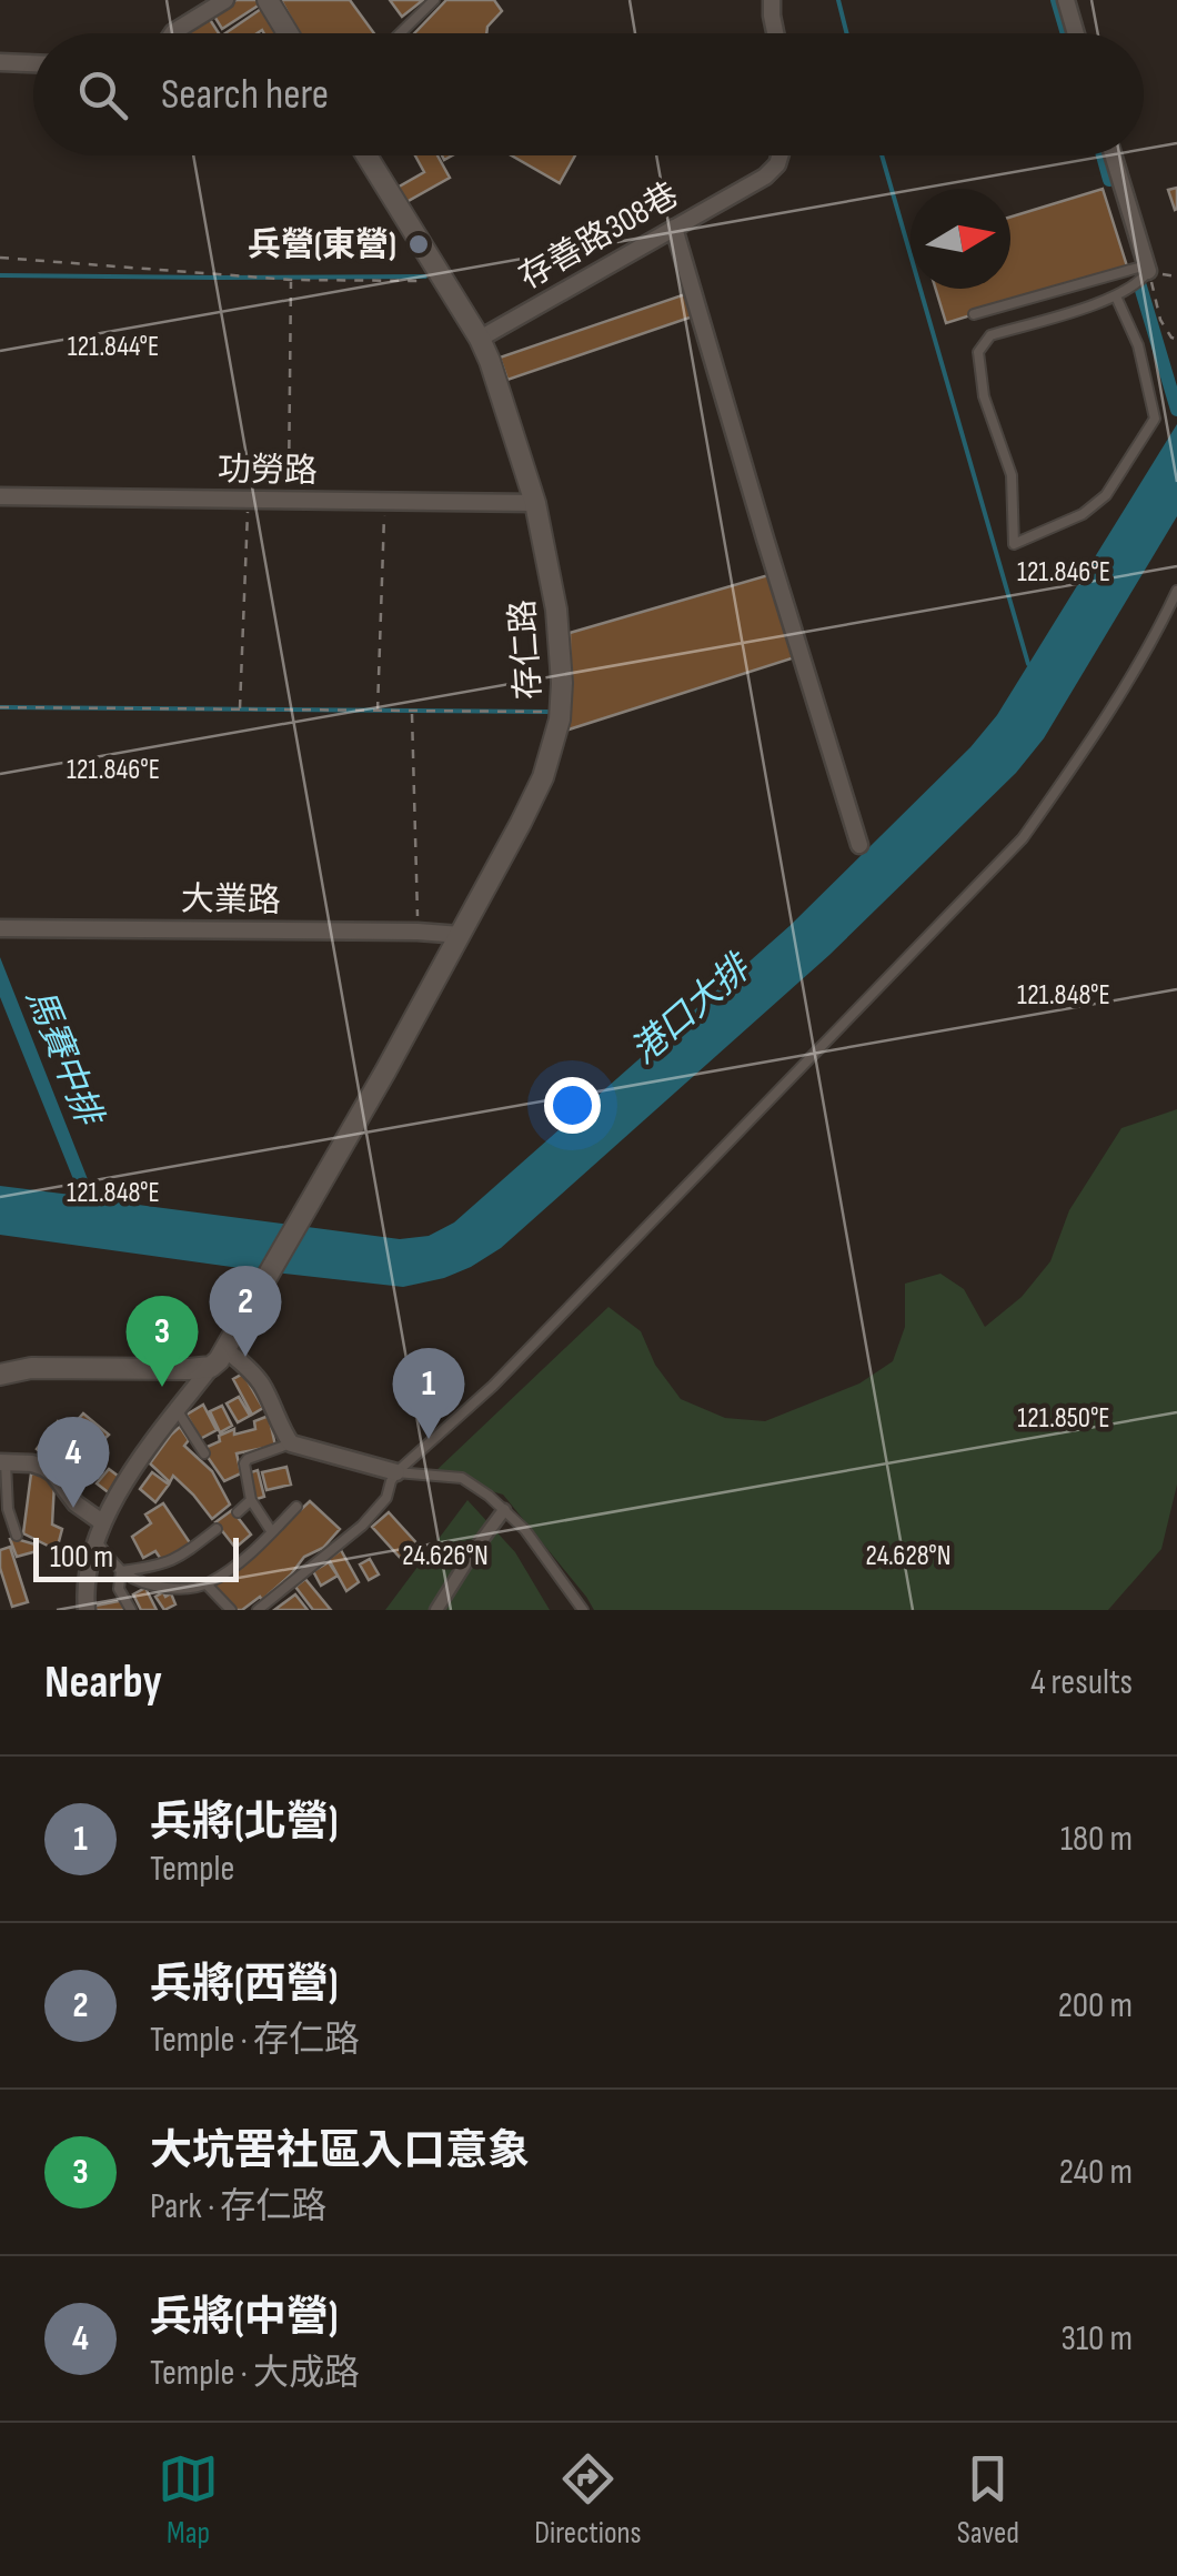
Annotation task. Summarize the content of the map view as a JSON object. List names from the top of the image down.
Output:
{
  "streets": {
    "street": [
      "存善路308巷",
      "功勞路",
      "存仁路",
      "大業路"
    ]
  },
  "crossings": [
    ["存善路308巷", "存仁路"],
    ["功勞路", "存仁路"],
    ["存仁路", "大業路"]
  ],
  "water": ["港口大排", "馬賽中排"],
  "places": ["兵營(東營)"],
  "scale_bar": "100 m",
  "north": "right",
  "page": {
    "search": "Search here",
    "pins": [
      "2",
      "3",
      "1",
      "4"
    ],
    "scale": "100 m",
    "heading": ["Nearby", "4 results"],
    "list": [
      {
        "mark": "1",
        "name": "兵將(北營)",
        "note": "Temple",
        "value": "180 m"
      },
      {
        "mark": "2",
        "name": "兵將(西營)",
        "note": "Temple · 存仁路",
        "value": "200 m"
      },
      {
        "mark": "3",
        "name": "大坑罟社區入口意象",
        "note": "Park · 存仁路",
        "value": "240 m"
      },
      {
        "mark": "4",
        "name": "兵將(中營)",
        "note": "Temple · 大成路",
        "value": "310 m"
      }
    ],
    "nav": ["Map", "Directions", "Saved"]
  },
  "coordinates": [
    "121.844°E",
    "121.846°E",
    "121.848°E",
    "121.850°E",
    "24.626°N",
    "24.628°N"
  ]
}
